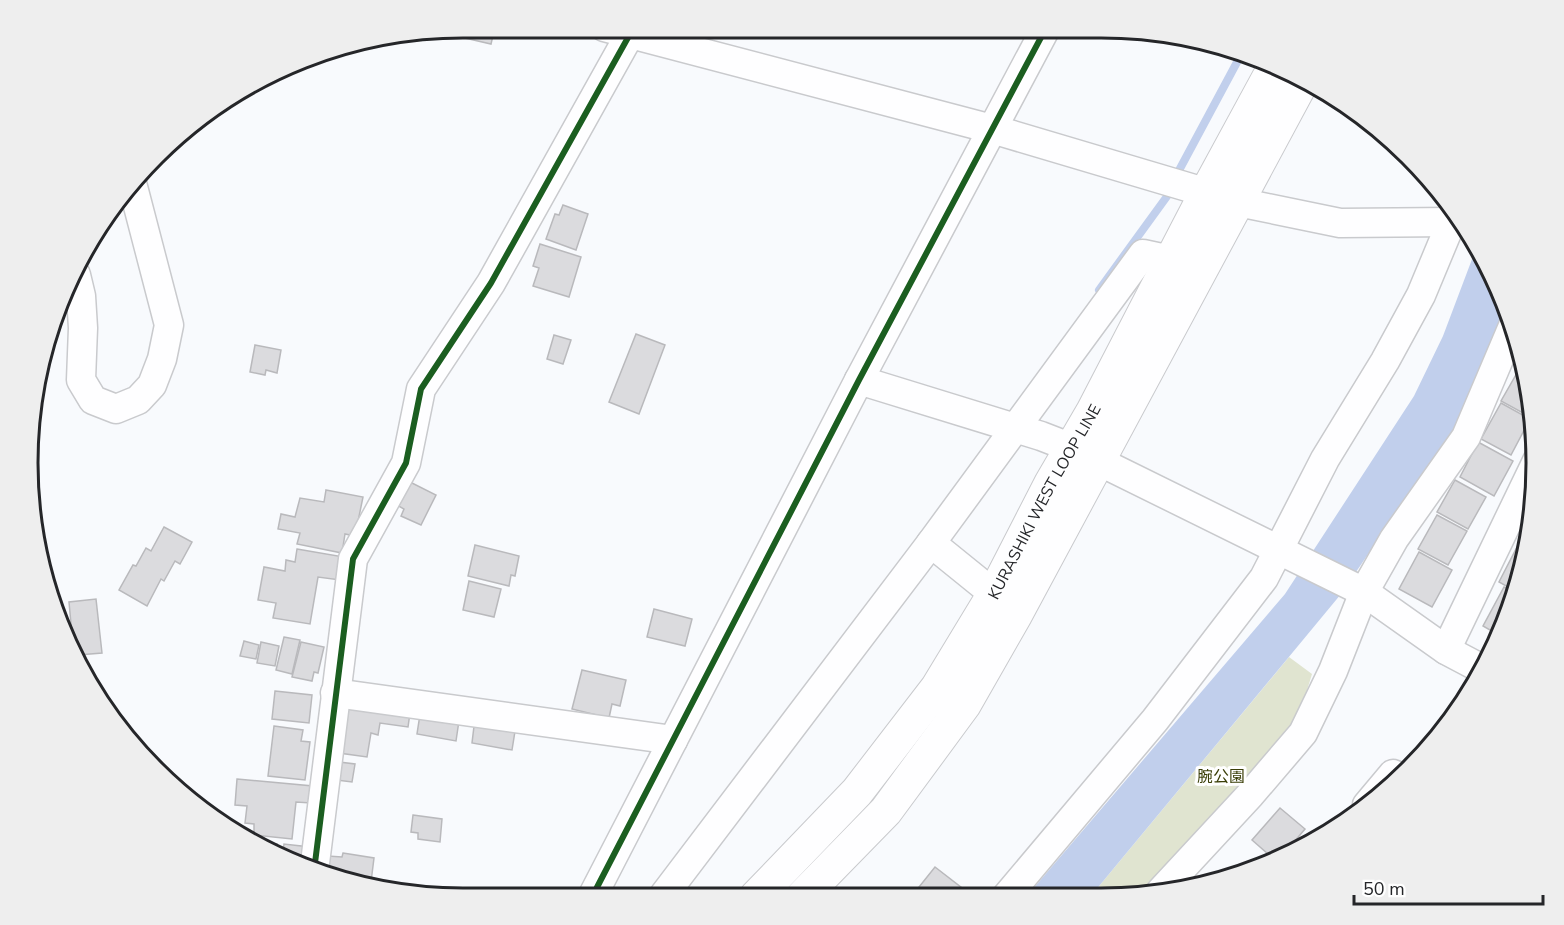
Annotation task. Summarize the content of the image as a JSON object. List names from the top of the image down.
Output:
{
  "streets": {
    "main road": ["KURASHIKI WEST LOOP LINE"]
  },
  "parks": ["腕公園"],
  "scale_bar": "50 m"
}
